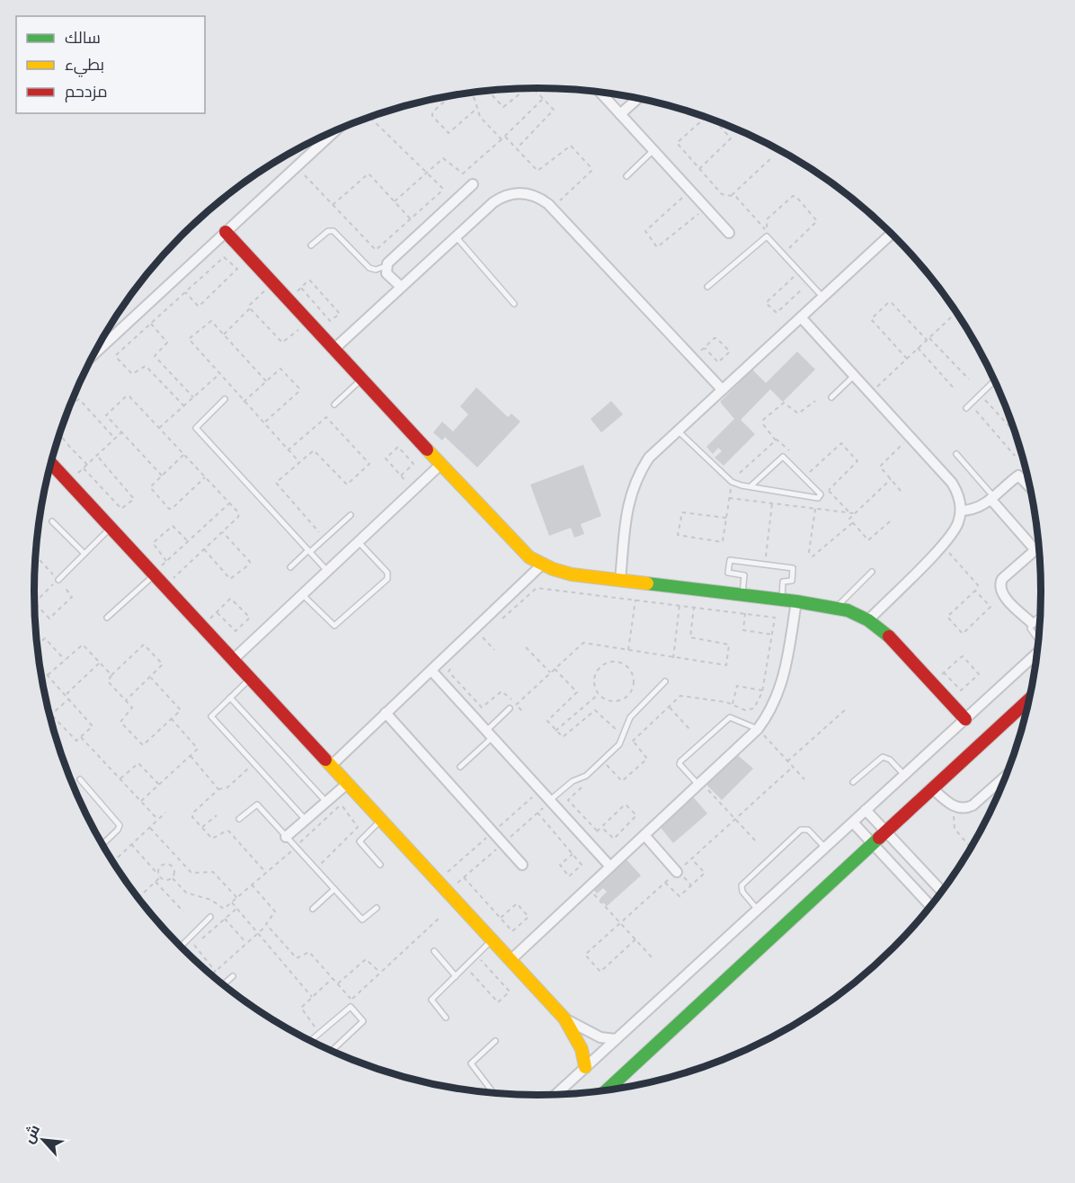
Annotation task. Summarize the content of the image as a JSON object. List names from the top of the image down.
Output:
{
  "legend": ["سالك", "بطيء", "مزدحم"],
  "north": "top left"
}
